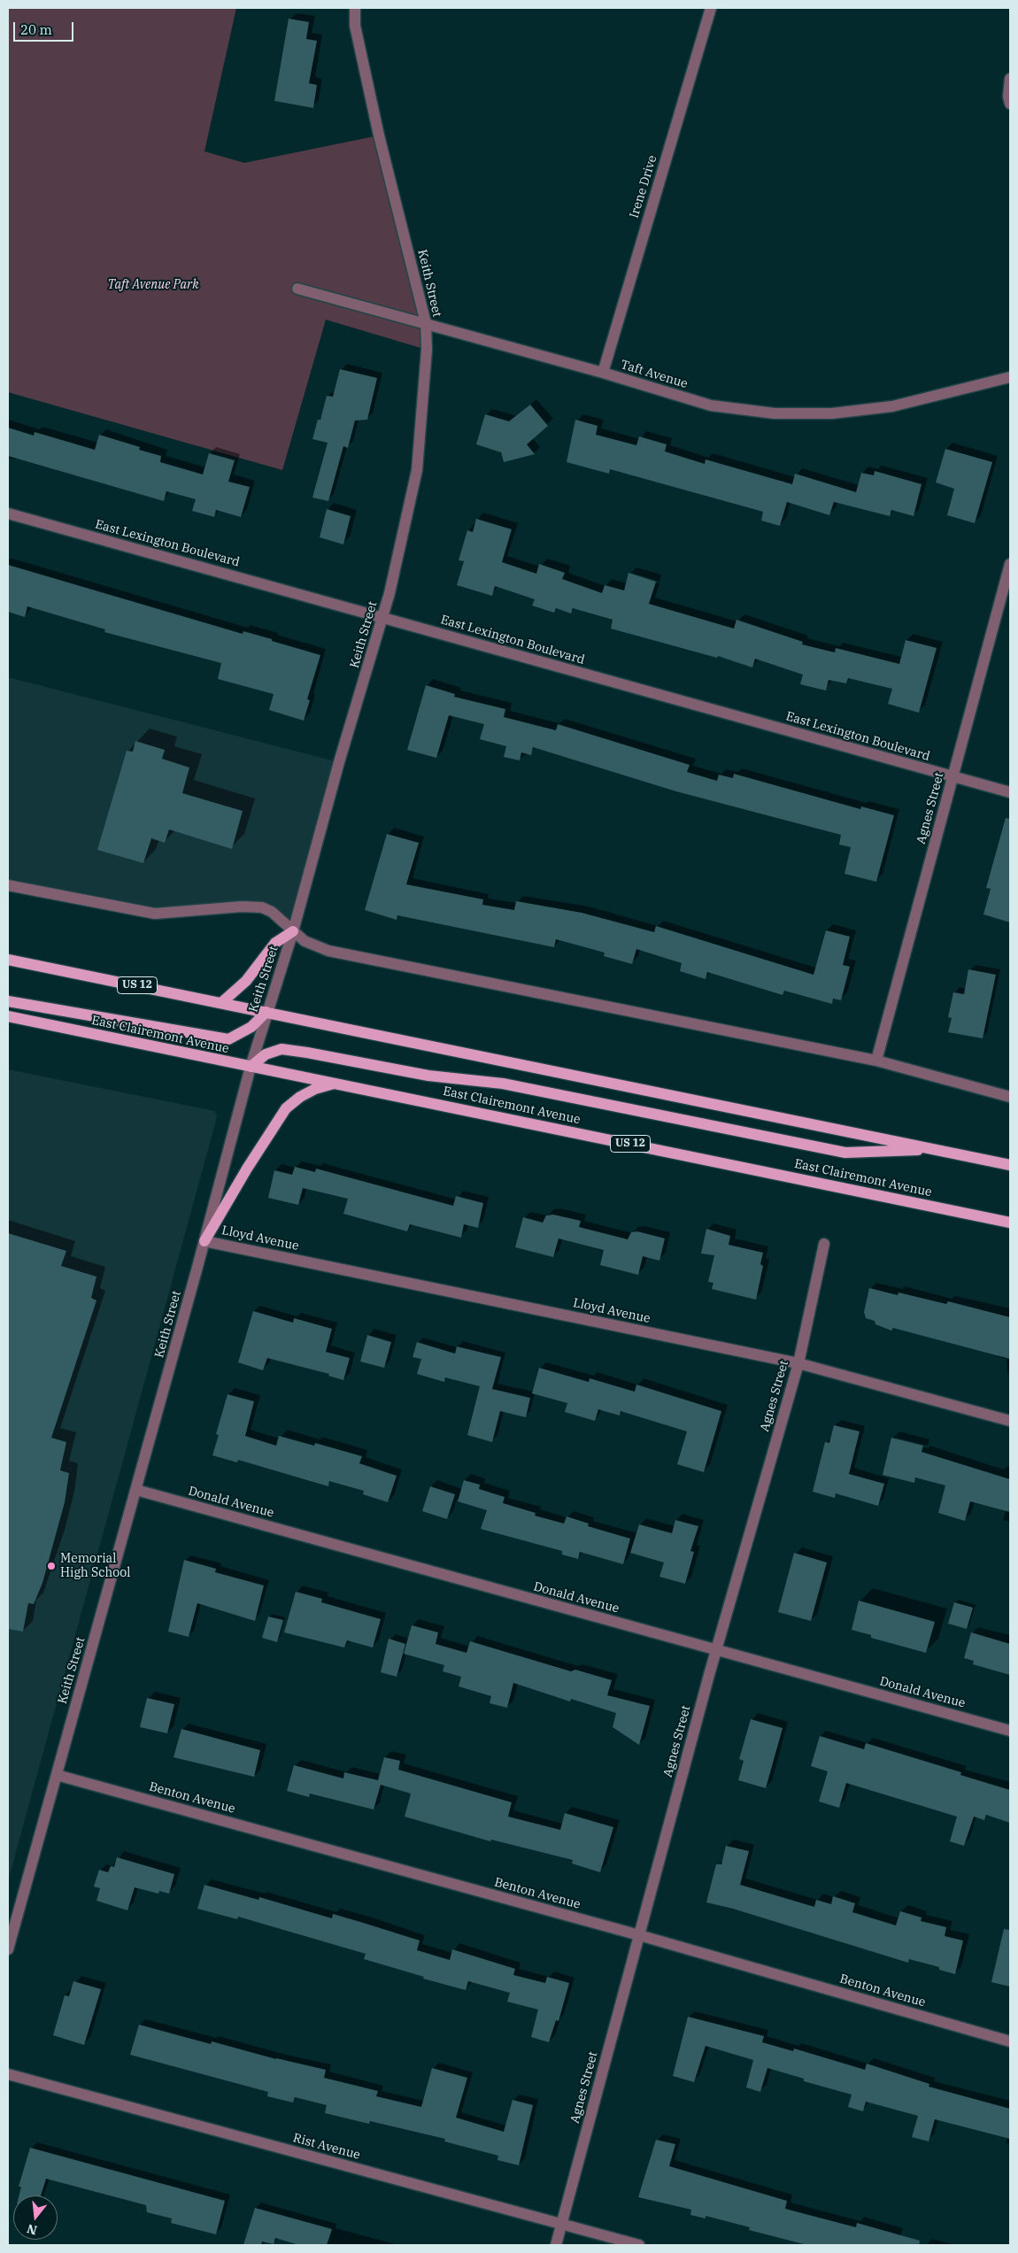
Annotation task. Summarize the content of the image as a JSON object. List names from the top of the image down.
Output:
{
  "streets": {
    "main road": ["US 12", "East Clairemont Avenue"],
    "street": [
      "Irene Drive",
      "Keith Street",
      "Taft Avenue",
      "East Lexington Boulevard",
      "Agnes Street",
      "Lloyd Avenue",
      "Donald Avenue",
      "Benton Avenue",
      "Rist Avenue"
    ]
  },
  "crossings": [
    ["Irene Drive", "Taft Avenue"],
    ["Keith Street", "Taft Avenue"],
    ["Keith Street", "East Lexington Boulevard"],
    ["Keith Street", "US 12"],
    ["Keith Street", "East Clairemont Avenue"],
    ["Keith Street", "Lloyd Avenue"],
    ["Keith Street", "Donald Avenue"],
    ["Keith Street", "Benton Avenue"],
    ["East Lexington Boulevard", "Agnes Street"],
    ["Agnes Street", "Lloyd Avenue"],
    ["Agnes Street", "Donald Avenue"],
    ["Agnes Street", "Benton Avenue"],
    ["Agnes Street", "Rist Avenue"]
  ],
  "parks": ["Taft Avenue Park"],
  "places": ["Memorial High School"],
  "scale_bar": "20 m",
  "north": "bottom"
}
